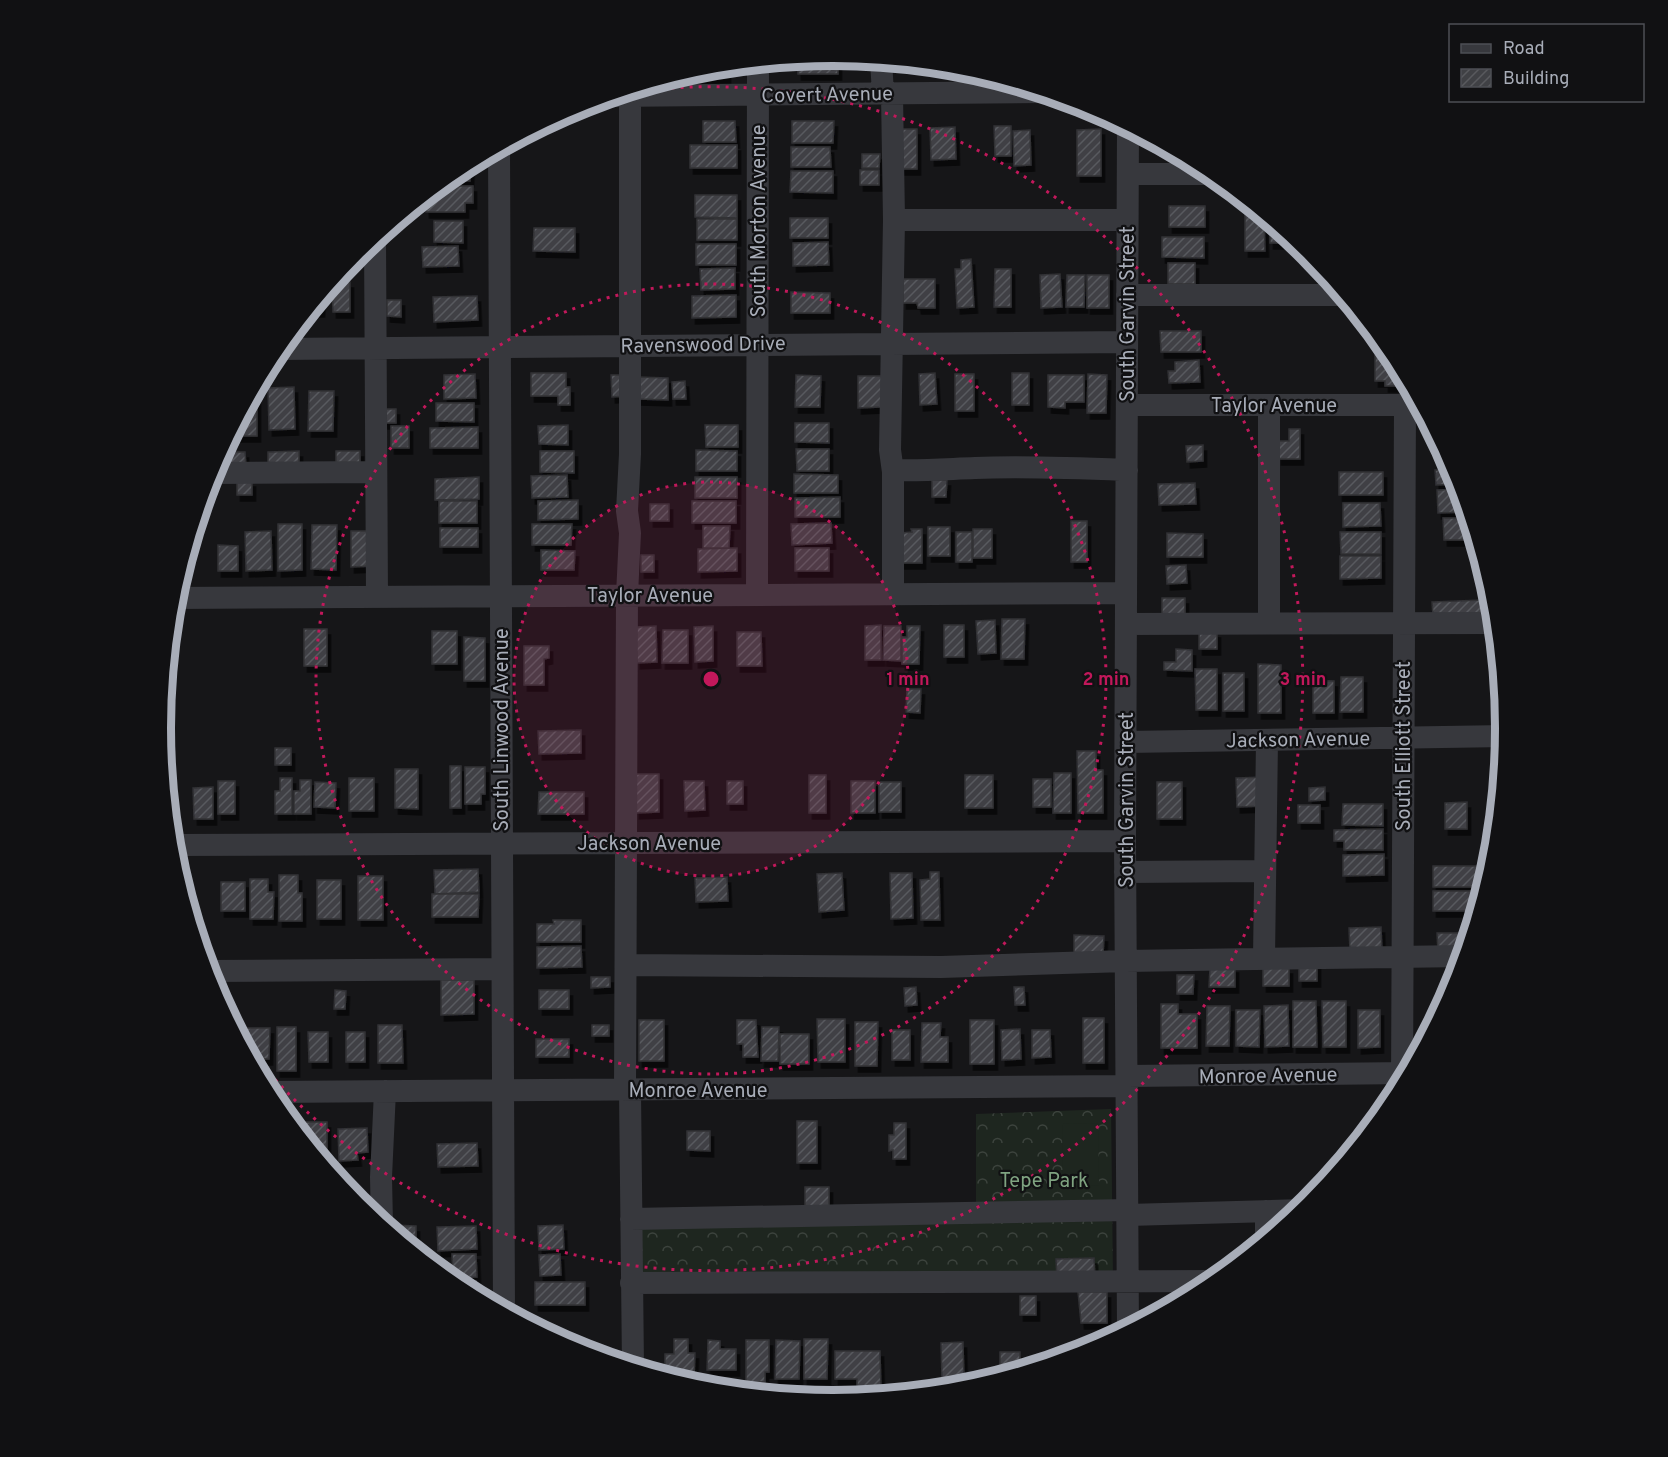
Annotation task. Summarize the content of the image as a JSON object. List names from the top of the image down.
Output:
{
  "streets": {
    "street": [
      "Covert Avenue",
      "South Morton Avenue",
      "South Garvin Street",
      "Ravenswood Drive",
      "Taylor Avenue",
      "South Linwood Avenue",
      "Jackson Avenue",
      "South Elliott Street",
      "Monroe Avenue"
    ]
  },
  "crossings": [
    ["Covert Avenue", "South Morton Avenue"],
    ["South Morton Avenue", "Ravenswood Drive"],
    ["South Morton Avenue", "Taylor Avenue"],
    ["South Garvin Street", "Ravenswood Drive"],
    ["South Garvin Street", "Taylor Avenue"],
    ["South Garvin Street", "Jackson Avenue"],
    ["South Garvin Street", "Monroe Avenue"],
    ["Ravenswood Drive", "South Linwood Avenue"],
    ["Taylor Avenue", "South Linwood Avenue"],
    ["South Linwood Avenue", "Jackson Avenue"],
    ["South Linwood Avenue", "Monroe Avenue"],
    ["Jackson Avenue", "South Elliott Street"]
  ],
  "parks": ["Tepe Park"],
  "legend": ["Road", "Building"],
  "rings": ["1 min", "2 min", "3 min"]
}
